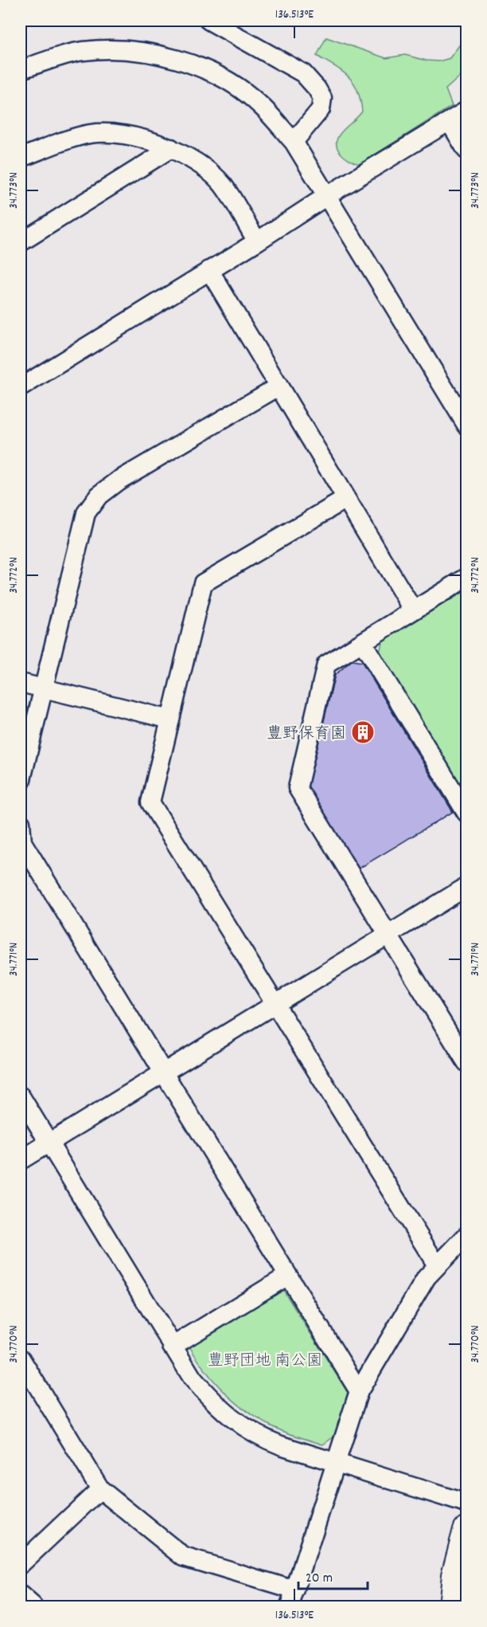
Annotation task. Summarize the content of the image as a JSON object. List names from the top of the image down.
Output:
{
  "parks": ["豊野団地 南公園"],
  "places": {
    "building": ["豊野保育園"]
  },
  "scale_bar": "20 m",
  "coordinates": [
    "136.513°E",
    "34.773°N",
    "34.772°N",
    "34.771°N",
    "34.770°N"
  ]
}
